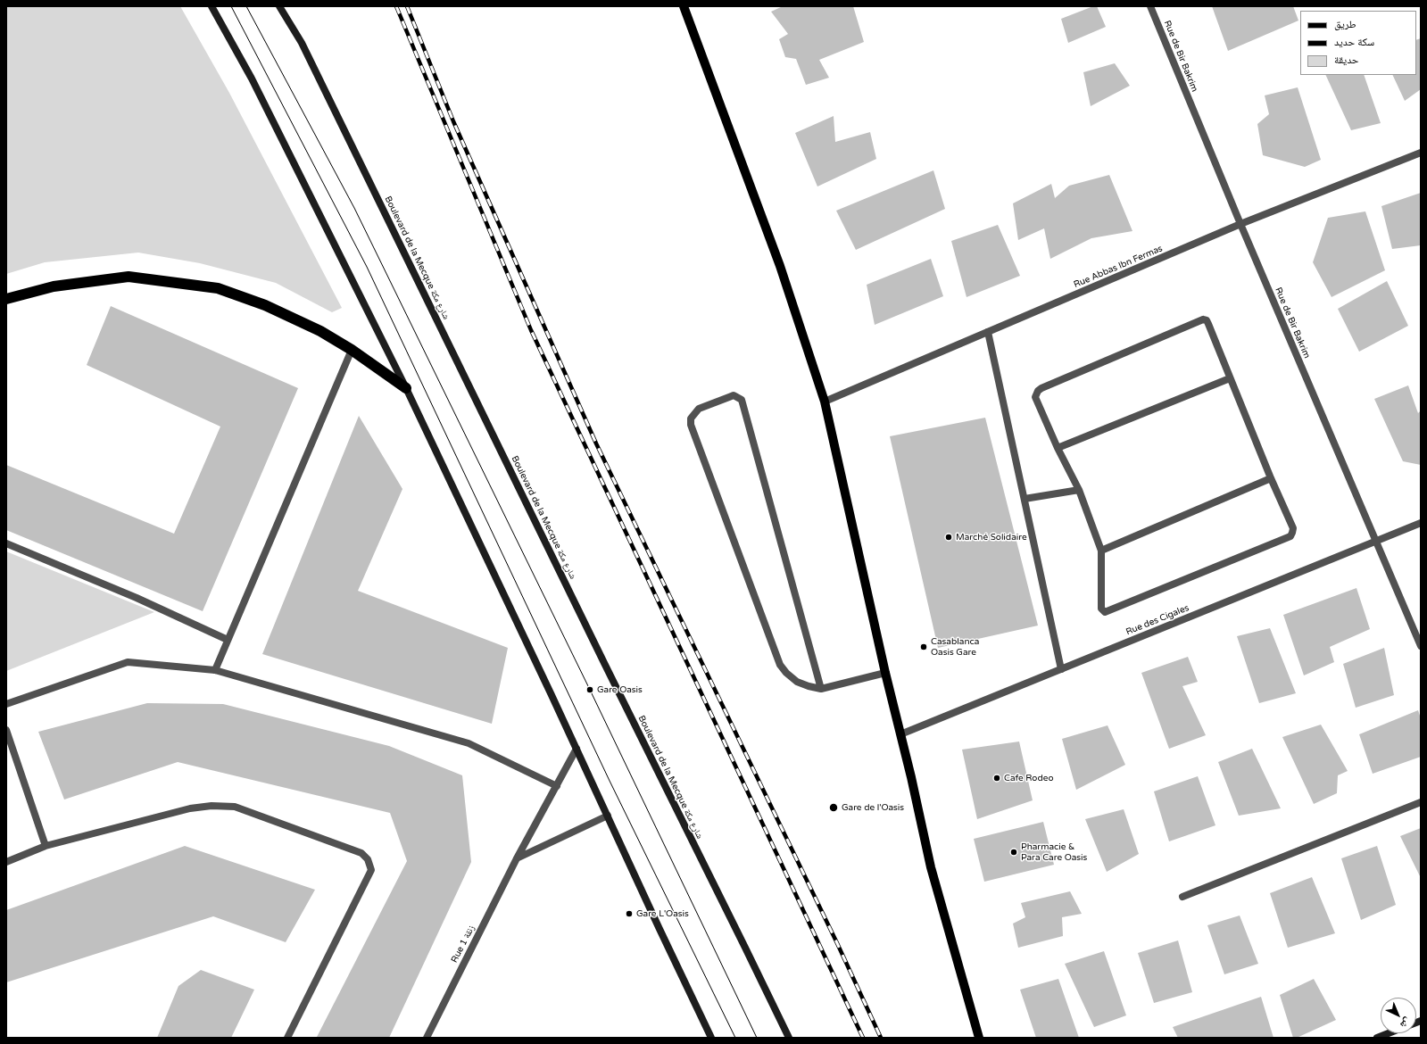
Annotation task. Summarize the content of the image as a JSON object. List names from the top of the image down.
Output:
{
  "streets": {
    "main road": ["Boulevard de la Mecque شارع مكة"],
    "street": [
      "Rue de Bir Bakrim",
      "Rue Abbas Ibn Fermas",
      "Rue des Cigales",
      "Rue 1 زنقة"
    ]
  },
  "crossings": [
    ["Rue de Bir Bakrim", "Rue Abbas Ibn Fermas"],
    ["Rue de Bir Bakrim", "Rue des Cigales"]
  ],
  "places": [
    "Marché Solidaire",
    "Casablanca Oasis Gare",
    "Gare Oasis",
    "Cafe Rodeo",
    "Gare de l'Oasis",
    "Pharmacie & Para Care Oasis",
    "Gare L'Oasis"
  ],
  "legend": ["طريق", "سكة حديد", "حديقة"],
  "north": "bottom right"
}
